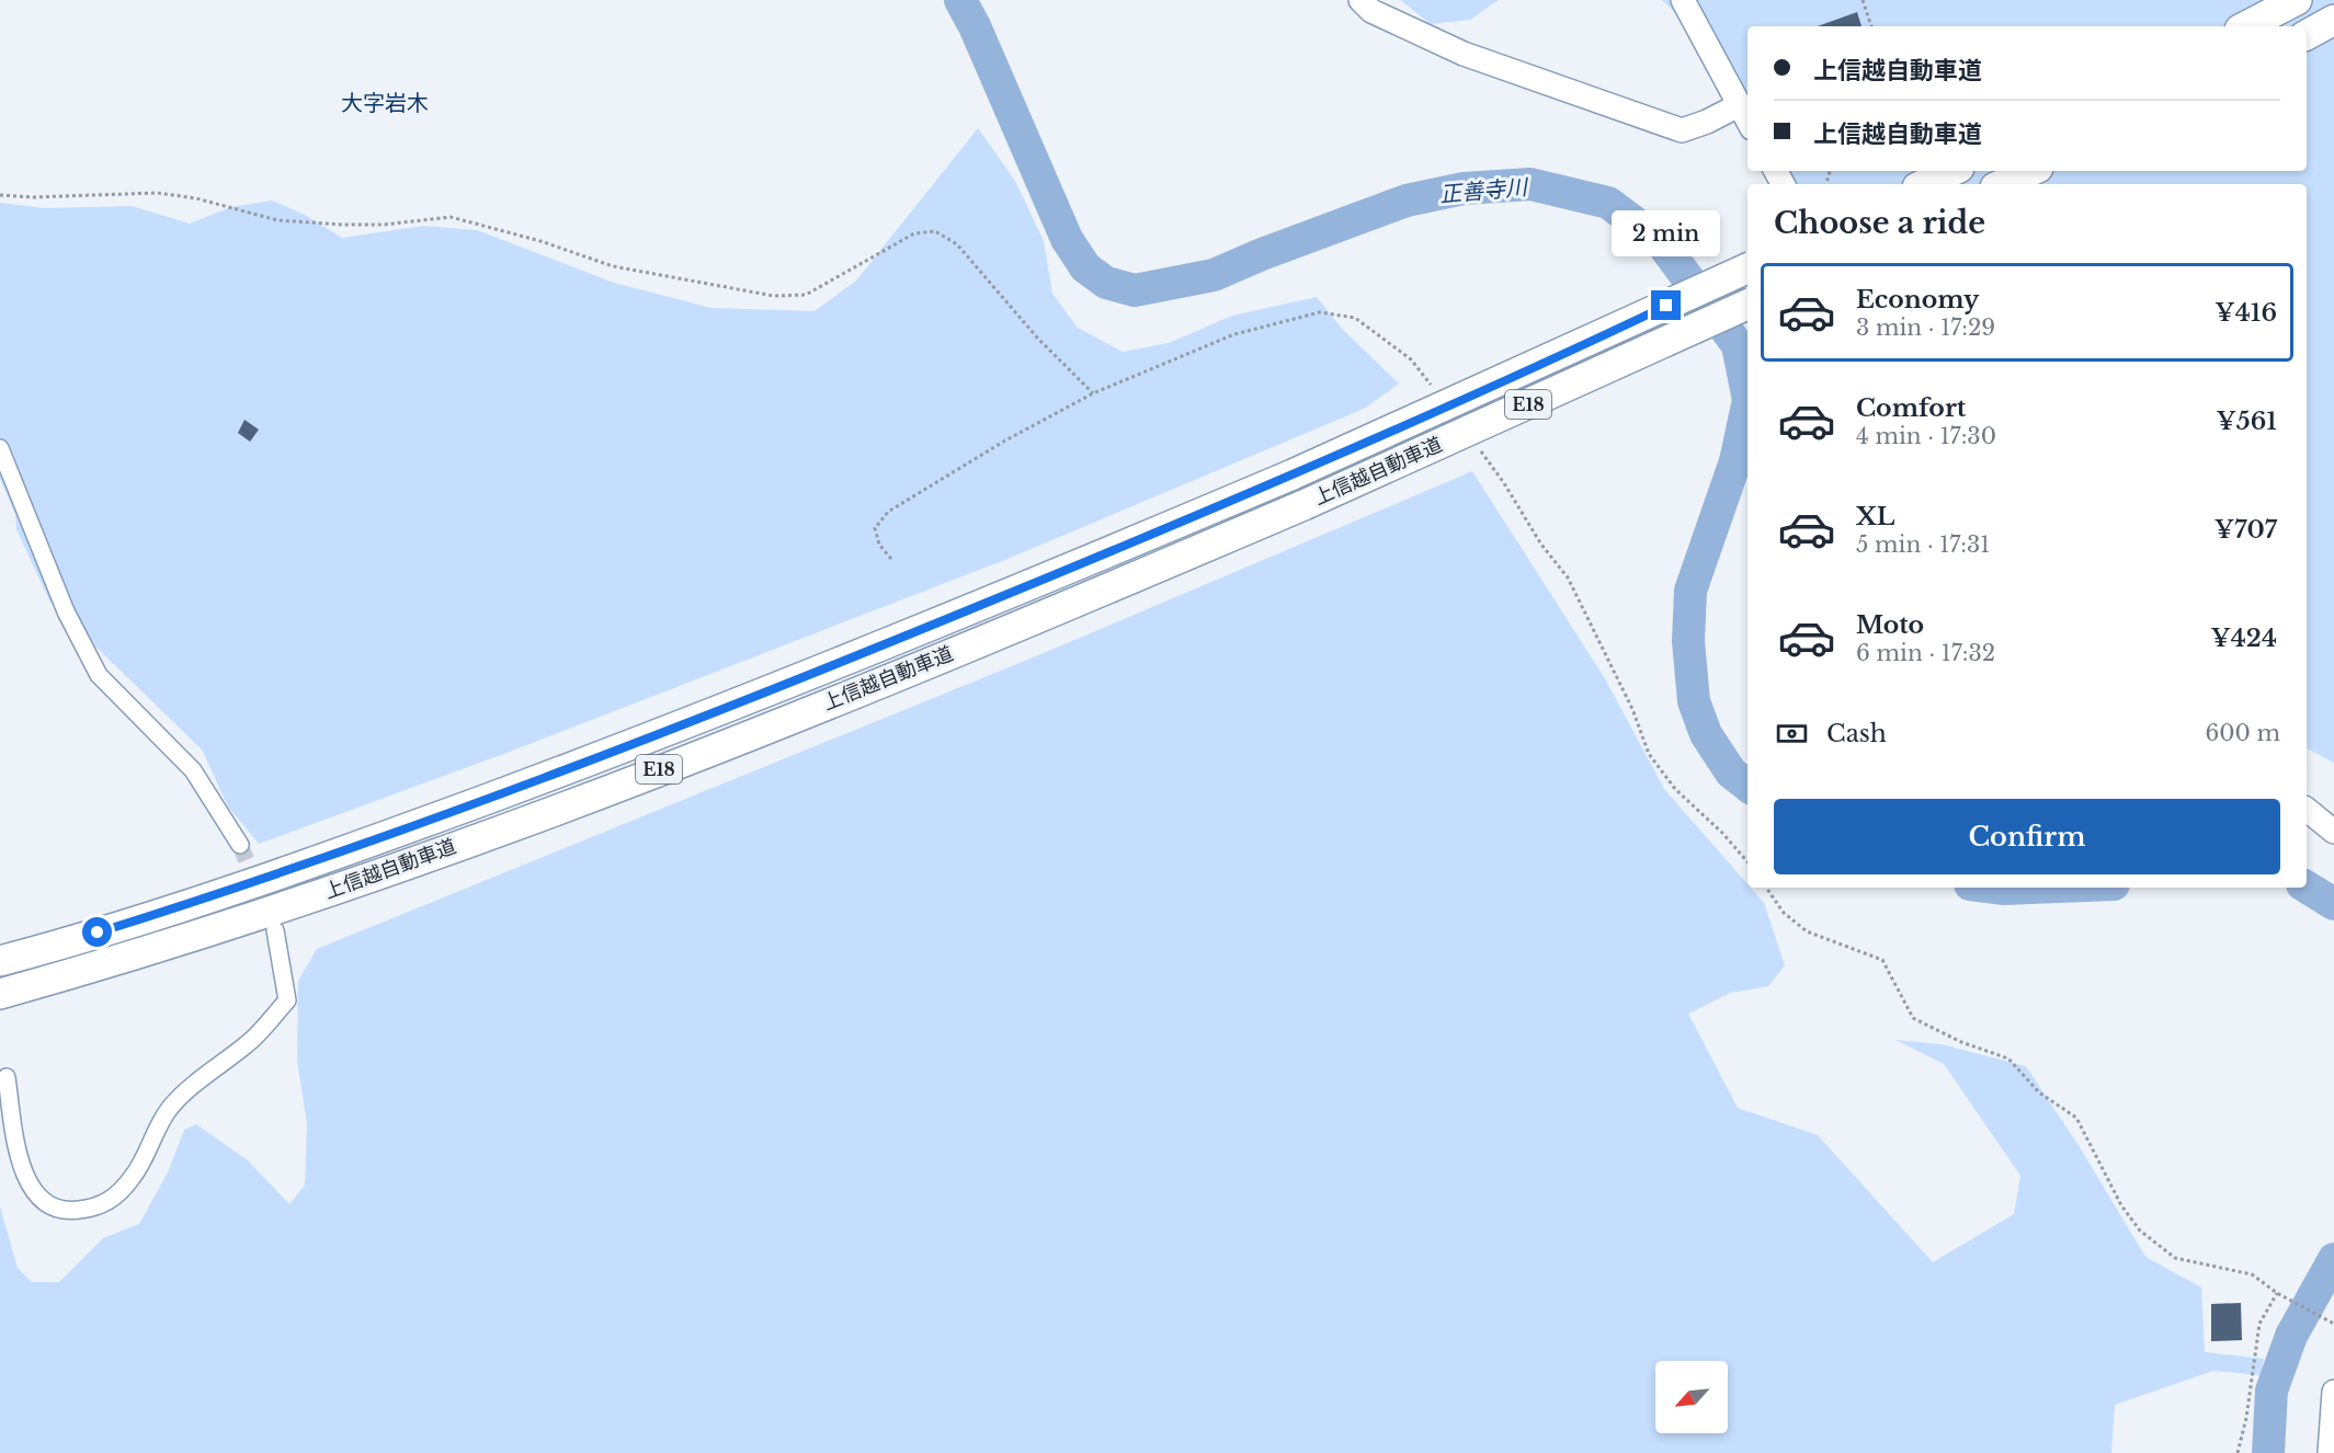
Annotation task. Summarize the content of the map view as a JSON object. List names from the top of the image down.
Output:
{
  "streets": {
    "highway": ["E18", "上信越自動車道"]
  },
  "districts": ["大字岩木"],
  "water": ["正善寺川"],
  "north": "bottom left",
  "page": {
    "banner": ["上信越自動車道", "上信越自動車道"],
    "heading": "Choose a ride",
    "bubble": "2 min",
    "list": [
      {
        "name": "Economy",
        "note": "3 min · 17:29",
        "value": "¥416"
      },
      {
        "name": "Comfort",
        "note": "4 min · 17:30",
        "value": "¥561"
      },
      {
        "name": "XL",
        "note": "5 min · 17:31",
        "value": "¥707"
      },
      {
        "name": "Moto",
        "note": "6 min · 17:32",
        "value": "¥424"
      }
    ],
    "pay": ["Cash", "600 m"],
    "buttons": "Confirm"
  }
}
